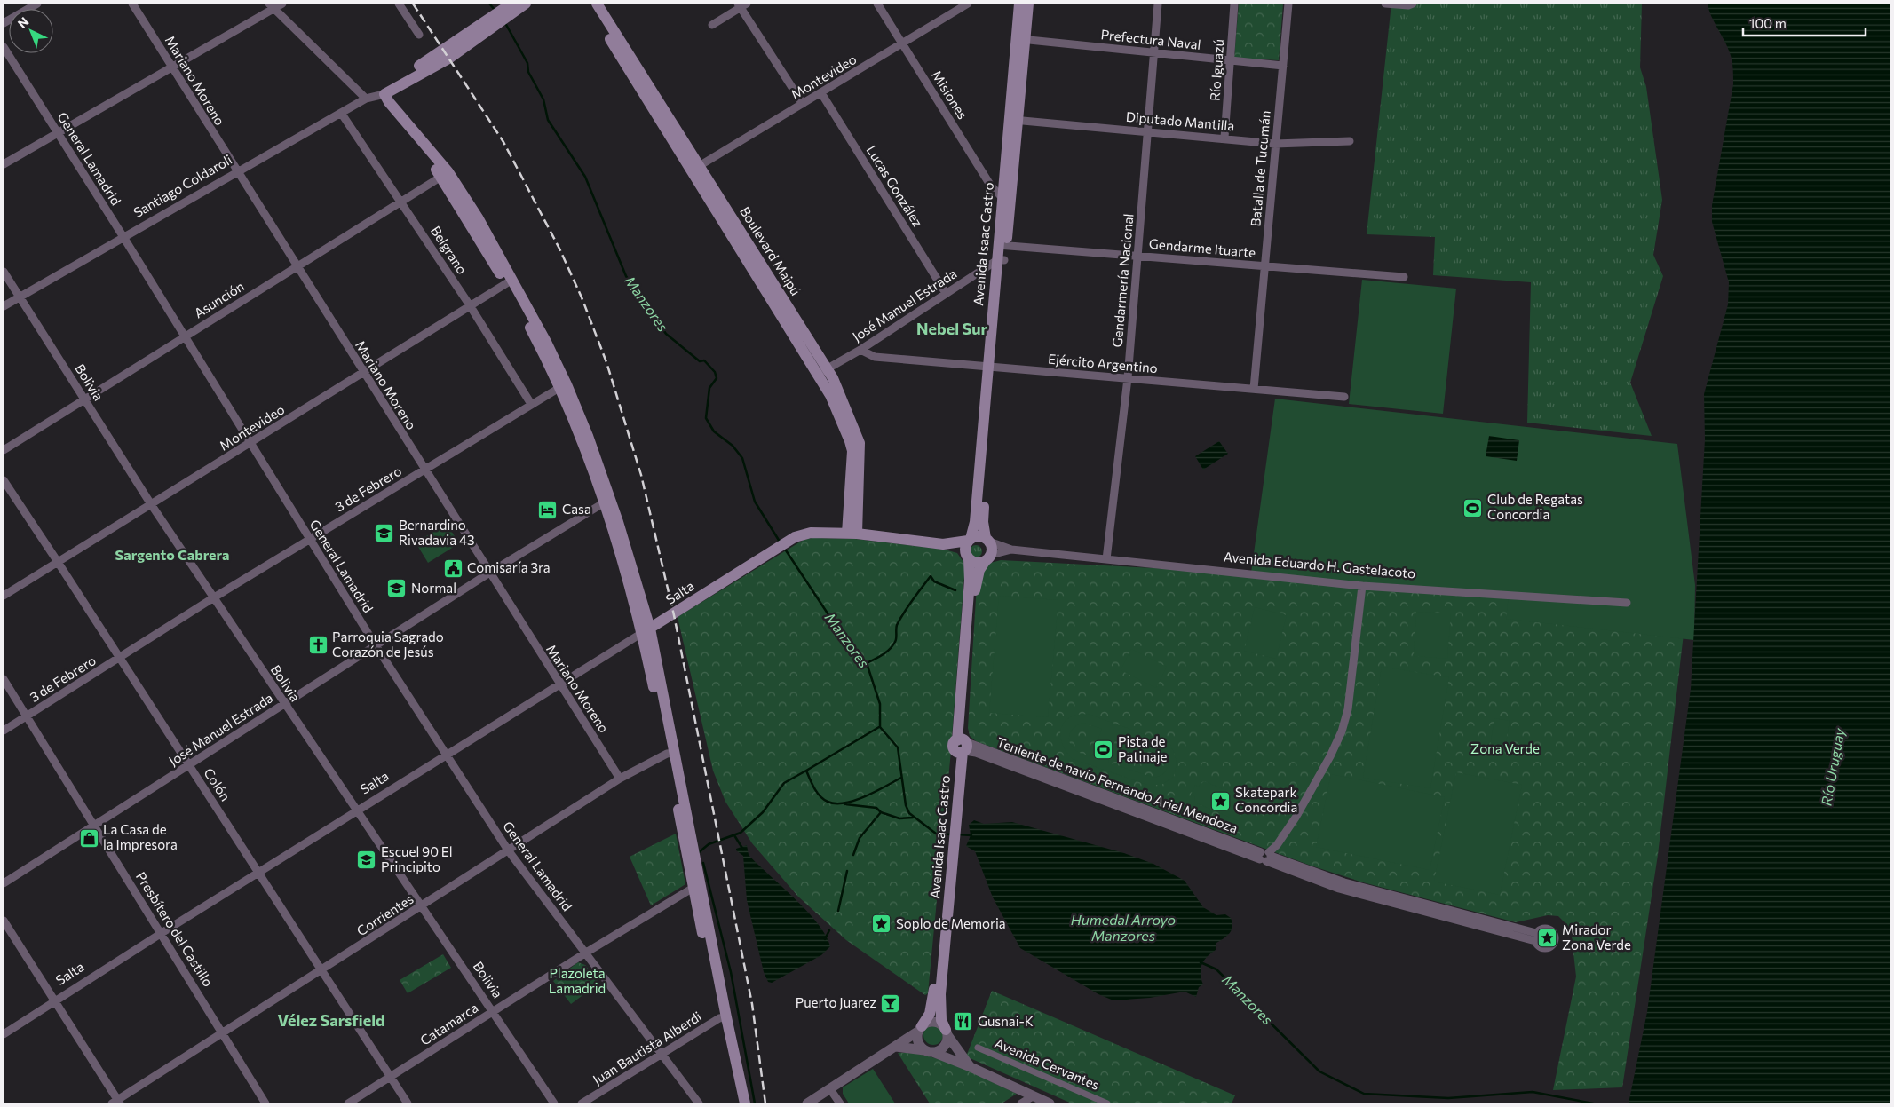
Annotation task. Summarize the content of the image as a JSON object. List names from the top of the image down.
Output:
{
  "streets": {
    "main road": [
      "Santiago Coldaroli",
      "Avenida Isaac Castro",
      "Boulevard Maipú",
      "Salta"
    ],
    "street": [
      "Prefectura Naval",
      "Río Iguazú",
      "Montevideo",
      "Mariano Moreno",
      "Misiones",
      "Diputado Mantilla",
      "General Lamadrid",
      "Batalla de Tucumán",
      "Lucas González",
      "Gendarme Ituarte",
      "Belgrano",
      "Gendarmería Nacional",
      "Asunción",
      "José Manuel Estrada",
      "Ejército Argentino",
      "Bolivia",
      "3 de Febrero",
      "Avenida Eduardo H. Gastelacoto",
      "Colón",
      "Teniente de navío Fernando Ariel Mendoza",
      "Corrientes",
      "Presbítero del Castillo",
      "Catamarca",
      "Juan Bautista Alberdi",
      "Avenida Cervantes"
    ]
  },
  "crossings": [
    ["Prefectura Naval", "Río Iguazú"],
    ["Prefectura Naval", "Batalla de Tucumán"],
    ["Prefectura Naval", "Avenida Isaac Castro"],
    ["Prefectura Naval", "Gendarmería Nacional"],
    ["Río Iguazú", "Diputado Mantilla"],
    ["Montevideo", "Mariano Moreno"],
    ["Montevideo", "Misiones"],
    ["Montevideo", "General Lamadrid"],
    ["Montevideo", "Lucas González"],
    ["Montevideo", "Belgrano"],
    ["Montevideo", "Boulevard Maipú"],
    ["Montevideo", "Bolivia"],
    ["Montevideo", "Colón"],
    ["Mariano Moreno", "Santiago Coldaroli"],
    ["Mariano Moreno", "Asunción"],
    ["Mariano Moreno", "José Manuel Estrada"],
    ["Mariano Moreno", "3 de Febrero"],
    ["Mariano Moreno", "Salta"],
    ["Mariano Moreno", "Corrientes"],
    ["Misiones", "Avenida Isaac Castro"],
    ["Diputado Mantilla", "Batalla de Tucumán"],
    ["Diputado Mantilla", "Avenida Isaac Castro"],
    ["Diputado Mantilla", "Gendarmería Nacional"],
    ["General Lamadrid", "Santiago Coldaroli"],
    ["General Lamadrid", "Asunción"],
    ["General Lamadrid", "José Manuel Estrada"],
    ["General Lamadrid", "3 de Febrero"],
    ["General Lamadrid", "Salta"],
    ["General Lamadrid", "Corrientes"],
    ["General Lamadrid", "Catamarca"],
    ["General Lamadrid", "Juan Bautista Alberdi"],
    ["Batalla de Tucumán", "Gendarme Ituarte"],
    ["Batalla de Tucumán", "Ejército Argentino"],
    ["Santiago Coldaroli", "Belgrano"],
    ["Santiago Coldaroli", "Bolivia"],
    ["Lucas González", "José Manuel Estrada"],
    ["Avenida Isaac Castro", "Gendarme Ituarte"],
    ["Avenida Isaac Castro", "José Manuel Estrada"],
    ["Avenida Isaac Castro", "Ejército Argentino"],
    ["Avenida Isaac Castro", "Avenida Eduardo H. Gastelacoto"],
    ["Avenida Isaac Castro", "Teniente de navío Fernando Ariel Mendoza"],
    ["Gendarme Ituarte", "Gendarmería Nacional"],
    ["Belgrano", "Asunción"],
    ["Belgrano", "3 de Febrero"],
    ["Boulevard Maipú", "José Manuel Estrada"],
    ["Boulevard Maipú", "Salta"],
    ["Gendarmería Nacional", "Ejército Argentino"],
    ["Gendarmería Nacional", "Avenida Eduardo H. Gastelacoto"],
    ["Asunción", "Bolivia"],
    ["José Manuel Estrada", "Ejército Argentino"],
    ["José Manuel Estrada", "Bolivia"],
    ["José Manuel Estrada", "Colón"],
    ["José Manuel Estrada", "Presbítero del Castillo"],
    ["Bolivia", "3 de Febrero"],
    ["Bolivia", "Salta"],
    ["Bolivia", "Corrientes"],
    ["Bolivia", "Catamarca"],
    ["3 de Febrero", "Colón"],
    ["3 de Febrero", "Presbítero del Castillo"],
    ["Salta", "Colón"],
    ["Salta", "Presbítero del Castillo"],
    ["Colón", "Corrientes"],
    ["Colón", "Catamarca"],
    ["Corrientes", "Presbítero del Castillo"]
  ],
  "districts": ["Nebel Sur", "Sargento Cabrera", "Vélez Sarsfield"],
  "water": ["Manzores", "Río Uruguay", "Humedal Arroyo Manzores"],
  "parks": ["Zona Verde", "Plazoleta Lamadrid"],
  "places": {
    "sports": ["Club de Regatas Concordia", "Pista de Patinaje"],
    "hotel": ["Casa"],
    "school or university": ["Bernardino Rivadavia 43", "Normal", "Escuel 90 El Principito"],
    "public building": ["Comisaría 3ra"],
    "church": ["Parroquia Sagrado Corazón de Jesús"],
    "place": ["Skatepark Concordia", "Soplo de Memoria", "Mirador Zona Verde"],
    "shop": ["La Casa de la Impresora"],
    "bar": ["Puerto Juarez"],
    "restaurant": ["Gusnai-K"]
  },
  "scale_bar": "100 m",
  "north": "top left"
}
